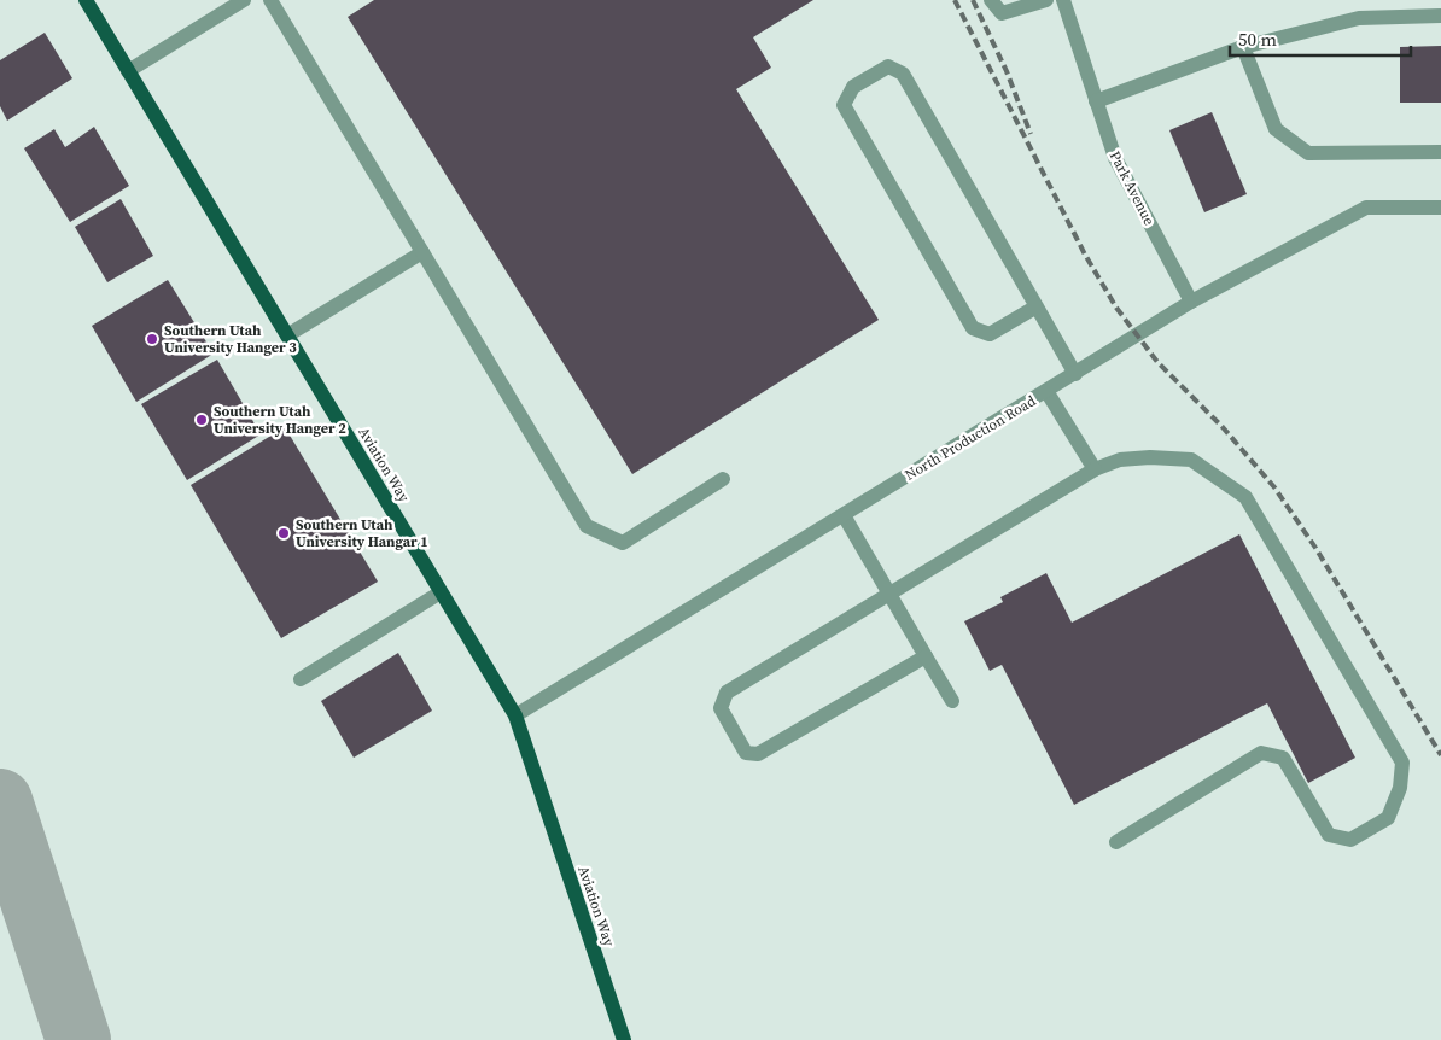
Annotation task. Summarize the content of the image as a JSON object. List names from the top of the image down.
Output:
{
  "streets": {
    "main road": ["Aviation Way"],
    "street": ["Park Avenue", "North Production Road"]
  },
  "crossings": [
    ["Park Avenue", "North Production Road"],
    ["North Production Road", "Aviation Way"]
  ],
  "places": ["Southern Utah University Hanger 3", "Southern Utah University Hanger 2", "Southern Utah University Hangar 1"],
  "scale_bar": "50 m"
}
